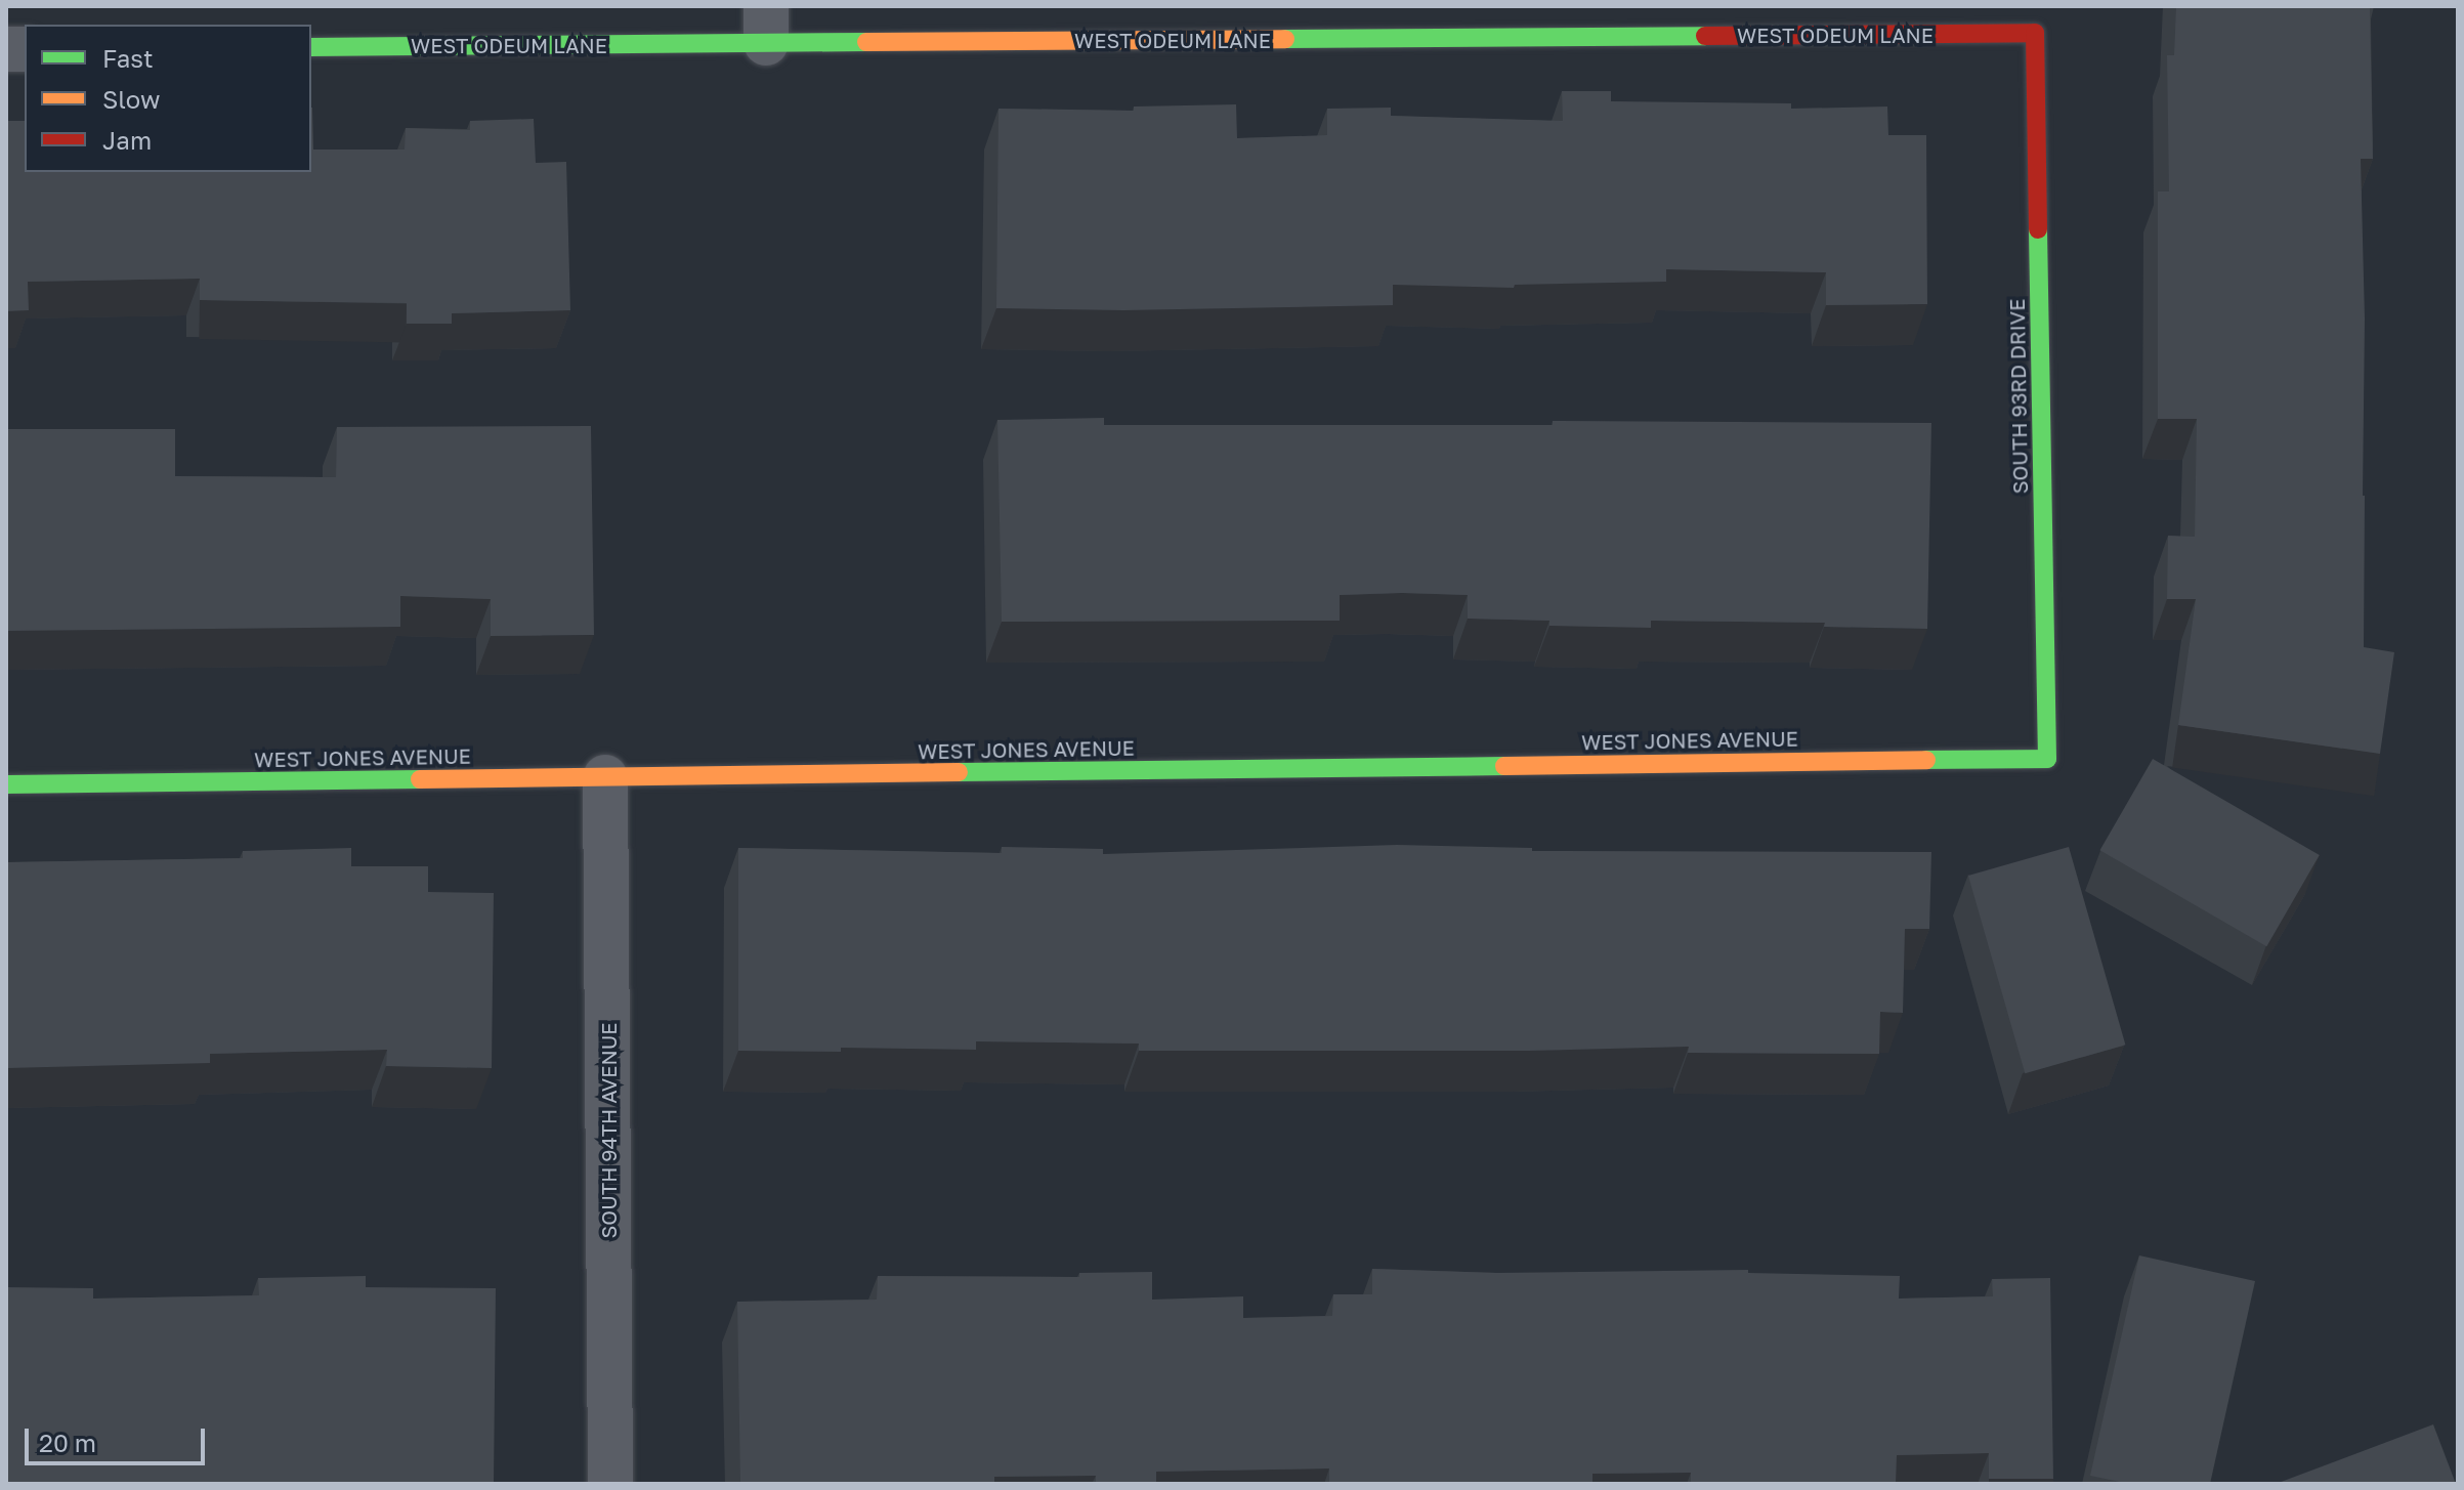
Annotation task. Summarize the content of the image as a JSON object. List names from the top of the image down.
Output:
{
  "streets": {
    "street": [
      "WEST ODEUM LANE",
      "SOUTH 93RD DRIVE",
      "WEST JONES AVENUE",
      "SOUTH 94TH AVENUE"
    ]
  },
  "crossings": [
    ["WEST ODEUM LANE", "SOUTH 93RD DRIVE"],
    ["SOUTH 93RD DRIVE", "WEST JONES AVENUE"],
    ["WEST JONES AVENUE", "SOUTH 94TH AVENUE"]
  ],
  "legend": ["Fast", "Slow", "Jam"],
  "scale_bar": "20 m"
}
